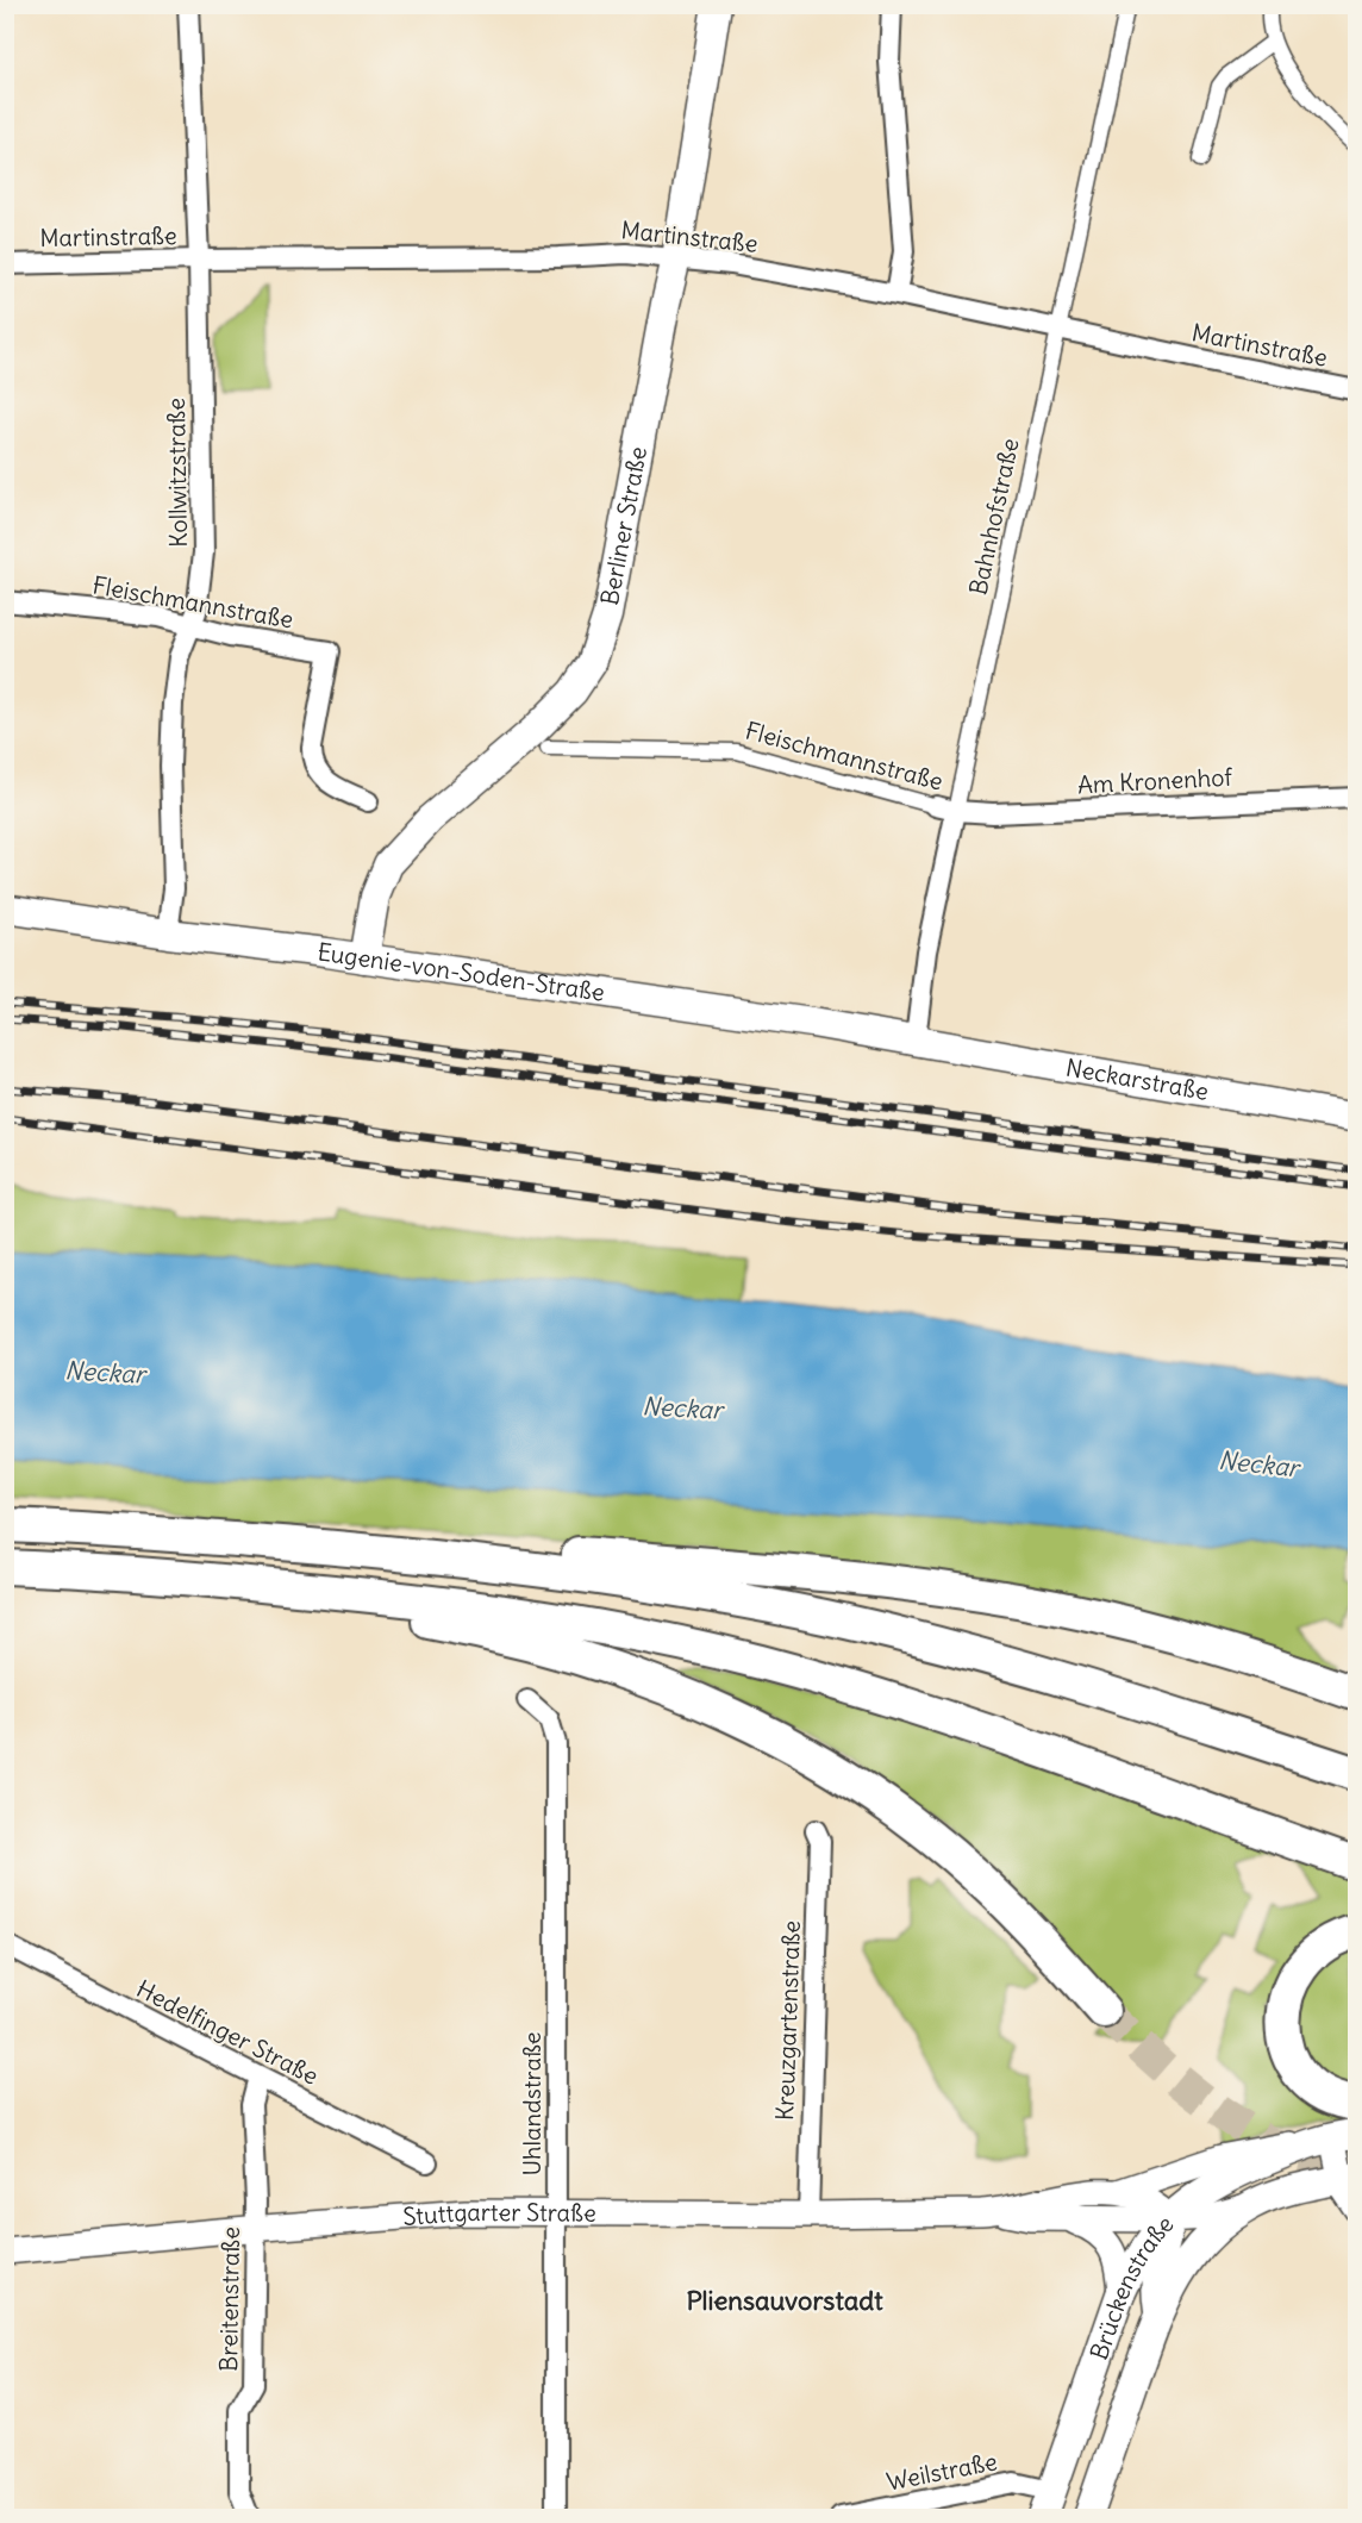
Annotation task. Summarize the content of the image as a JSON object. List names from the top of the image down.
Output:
{
  "streets": {
    "main road": [
      "Berliner Straße",
      "Eugenie-von-Soden-Straße",
      "Neckarstraße",
      "Brückenstraße"
    ],
    "street": [
      "Martinstraße",
      "Kollwitzstraße",
      "Bahnhofstraße",
      "Fleischmannstraße",
      "Am Kronenhof",
      "Kreuzgartenstraße",
      "Hedelfinger Straße",
      "Uhlandstraße",
      "Stuttgarter Straße",
      "Breitenstraße",
      "Weilstraße"
    ]
  },
  "crossings": [
    ["Martinstraße", "Kollwitzstraße"],
    ["Martinstraße", "Bahnhofstraße"],
    ["Martinstraße", "Berliner Straße"],
    ["Kollwitzstraße", "Fleischmannstraße"],
    ["Kollwitzstraße", "Eugenie-von-Soden-Straße"],
    ["Bahnhofstraße", "Fleischmannstraße"],
    ["Bahnhofstraße", "Am Kronenhof"],
    ["Bahnhofstraße", "Eugenie-von-Soden-Straße"],
    ["Bahnhofstraße", "Neckarstraße"],
    ["Berliner Straße", "Eugenie-von-Soden-Straße"],
    ["Fleischmannstraße", "Am Kronenhof"],
    ["Eugenie-von-Soden-Straße", "Neckarstraße"],
    ["Kreuzgartenstraße", "Stuttgarter Straße"],
    ["Hedelfinger Straße", "Breitenstraße"],
    ["Uhlandstraße", "Stuttgarter Straße"],
    ["Stuttgarter Straße", "Brückenstraße"],
    ["Stuttgarter Straße", "Breitenstraße"],
    ["Brückenstraße", "Weilstraße"]
  ],
  "districts": ["Pliensauvorstadt"],
  "water": ["Neckar"]
}
